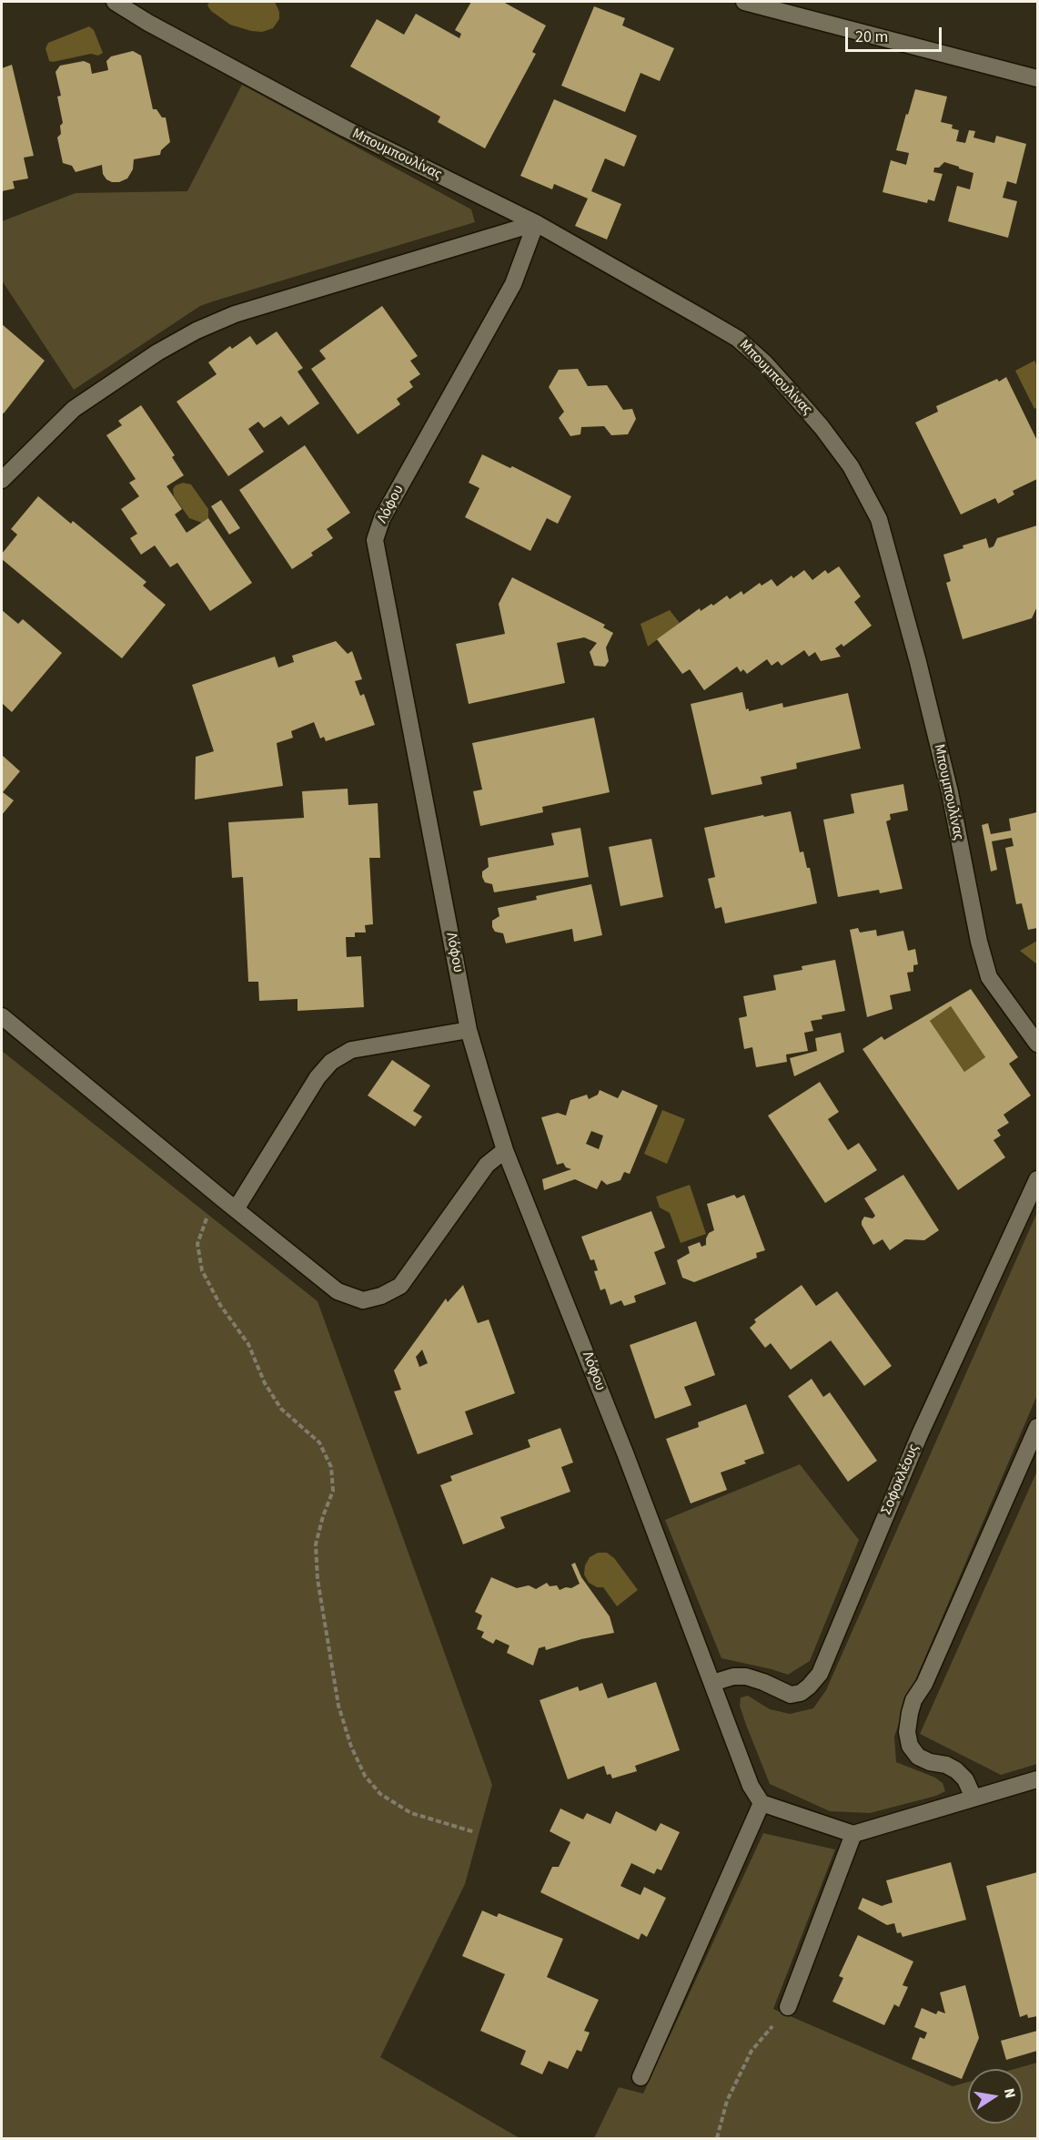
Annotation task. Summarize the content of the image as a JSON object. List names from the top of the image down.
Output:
{
  "streets": {
    "street": ["Μπουμπουλίνας", "Λόφου", "Σοφοκλέους"]
  },
  "crossings": [
    ["Μπουμπουλίνας", "Λόφου"],
    ["Λόφου", "Σοφοκλέους"]
  ],
  "scale_bar": "20 m",
  "north": "right"
}
